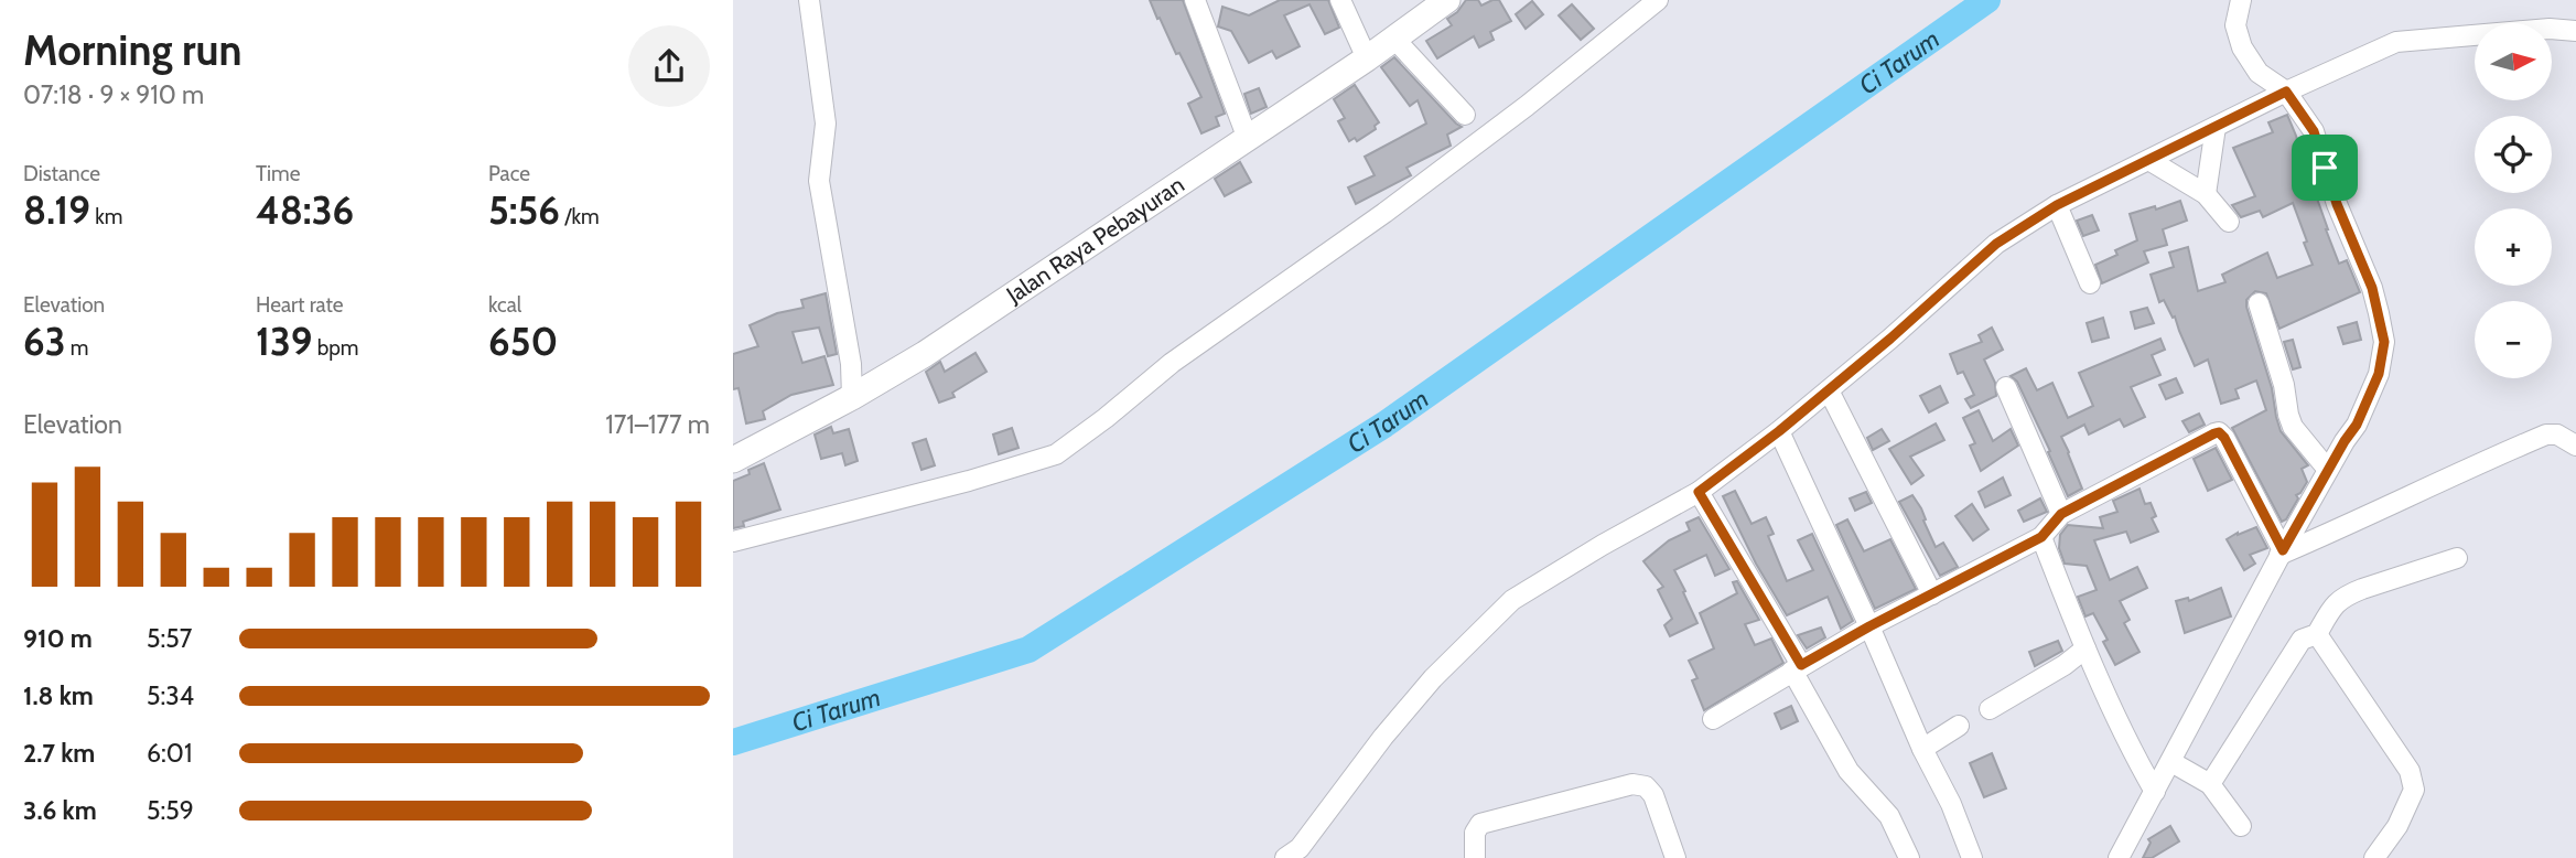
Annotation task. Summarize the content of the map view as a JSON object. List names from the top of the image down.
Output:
{
  "streets": {
    "main road": ["Jalan Raya Pebayuran"]
  },
  "water": ["Ci Tarum"],
  "north": "right",
  "page": {
    "heading": ["Morning run", "07:18 · 9 × 910 m"],
    "map_buttons": ["+", "−"],
    "stats": [
      ["Distance", "8.19 km"],
      ["Time", "48:36"],
      ["Pace", "5:56 /km"],
      ["Elevation", "63 m"],
      ["Heart rate", "139 bpm"],
      ["kcal", "650"]
    ],
    "chart": ["Elevation", "171–177 m"],
    "list": [
      {
        "name": "910 m",
        "note": "5:57"
      },
      {
        "name": "1.8 km",
        "note": "5:34"
      },
      {
        "name": "2.7 km",
        "note": "6:01"
      },
      {
        "name": "3.6 km",
        "note": "5:59"
      }
    ]
  }
}
